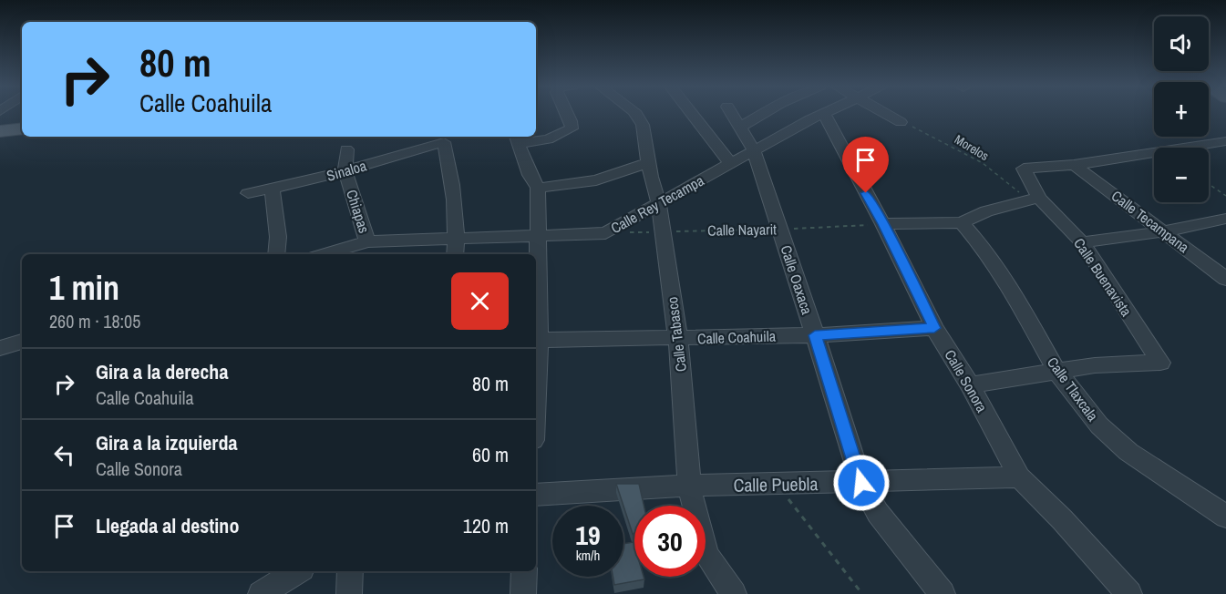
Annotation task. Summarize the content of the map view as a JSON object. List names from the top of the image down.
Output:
{
  "streets": {
    "street": [
      "Sinaloa",
      "Calle Rey Tecampa",
      "Chiapas",
      "Calle Tecampana",
      "Calle Buenavista",
      "Calle Oaxaca",
      "Calle Tabasco",
      "Calle Coahuila",
      "Calle Sonora",
      "Calle Tlaxcala",
      "Calle Puebla"
    ],
    "path": ["Morelos", "Calle Nayarit"]
  },
  "crossings": [
    ["Morelos", "Calle Buenavista"],
    ["Sinaloa", "Calle Rey Tecampa"],
    ["Sinaloa", "Chiapas"],
    ["Calle Rey Tecampa", "Chiapas"],
    ["Calle Rey Tecampa", "Calle Nayarit"],
    ["Calle Rey Tecampa", "Calle Oaxaca"],
    ["Calle Rey Tecampa", "Calle Tabasco"],
    ["Calle Rey Tecampa", "Calle Sonora"],
    ["Calle Tecampana", "Calle Buenavista"],
    ["Calle Nayarit", "Calle Oaxaca"],
    ["Calle Nayarit", "Calle Tabasco"],
    ["Calle Nayarit", "Calle Sonora"],
    ["Calle Buenavista", "Calle Tlaxcala"],
    ["Calle Oaxaca", "Calle Coahuila"],
    ["Calle Oaxaca", "Calle Puebla"],
    ["Calle Tabasco", "Calle Coahuila"],
    ["Calle Tabasco", "Calle Puebla"],
    ["Calle Coahuila", "Calle Sonora"],
    ["Calle Sonora", "Calle Puebla"]
  ],
  "page": {
    "map_buttons": ["+", "−"],
    "turn": ["80 m", "Calle Coahuila"],
    "heading": ["1 min", "260 m · 18:05"],
    "list": [
      {
        "name": "Gira a la derecha",
        "note": "Calle Coahuila",
        "value": "80 m"
      },
      {
        "name": "Gira a la izquierda",
        "note": "Calle Sonora",
        "value": "60 m"
      },
      {
        "name": "Llegada al destino",
        "value": "120 m"
      }
    ],
    "speed": "19 km/h",
    "limit": "30"
  }
}
